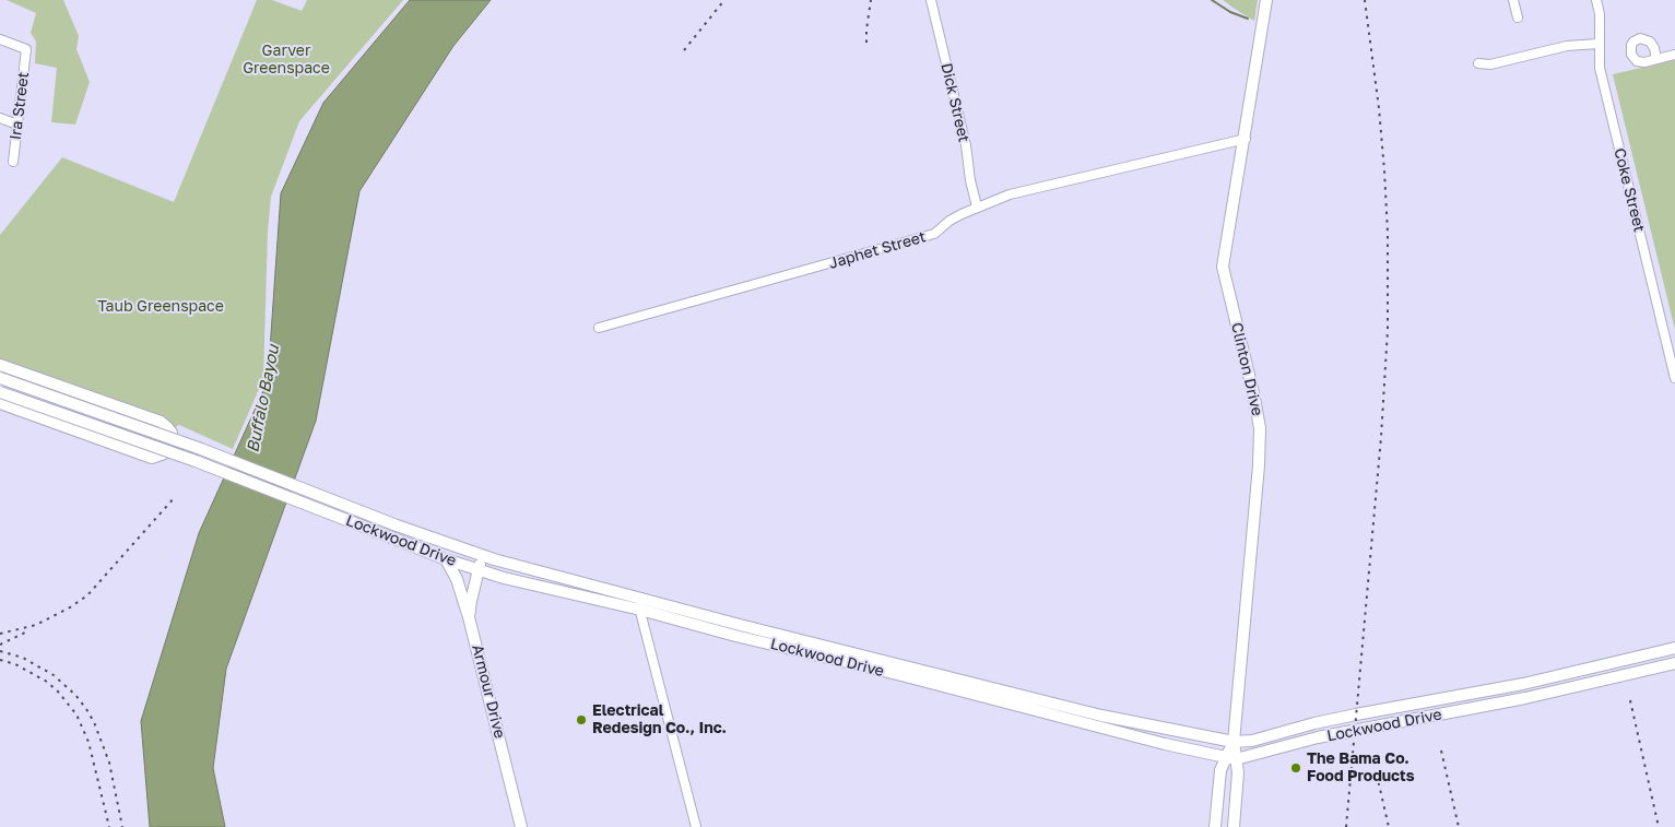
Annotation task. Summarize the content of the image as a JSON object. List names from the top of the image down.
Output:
{
  "streets": {
    "main road": ["Clinton Drive", "Lockwood Drive", "Armour Drive"],
    "street": [
      "Dick Street",
      "Ira Street",
      "Coke Street",
      "Japhet Street"
    ]
  },
  "crossings": [
    ["Dick Street", "Japhet Street"],
    ["Japhet Street", "Clinton Drive"],
    ["Clinton Drive", "Lockwood Drive"],
    ["Lockwood Drive", "Armour Drive"]
  ],
  "water": ["Buffalo Bayou"],
  "parks": ["Garver Greenspace", "Taub Greenspace"],
  "places": ["Electrical Redesign Co., Inc.", "The Bama Co. Food Products"]
}
